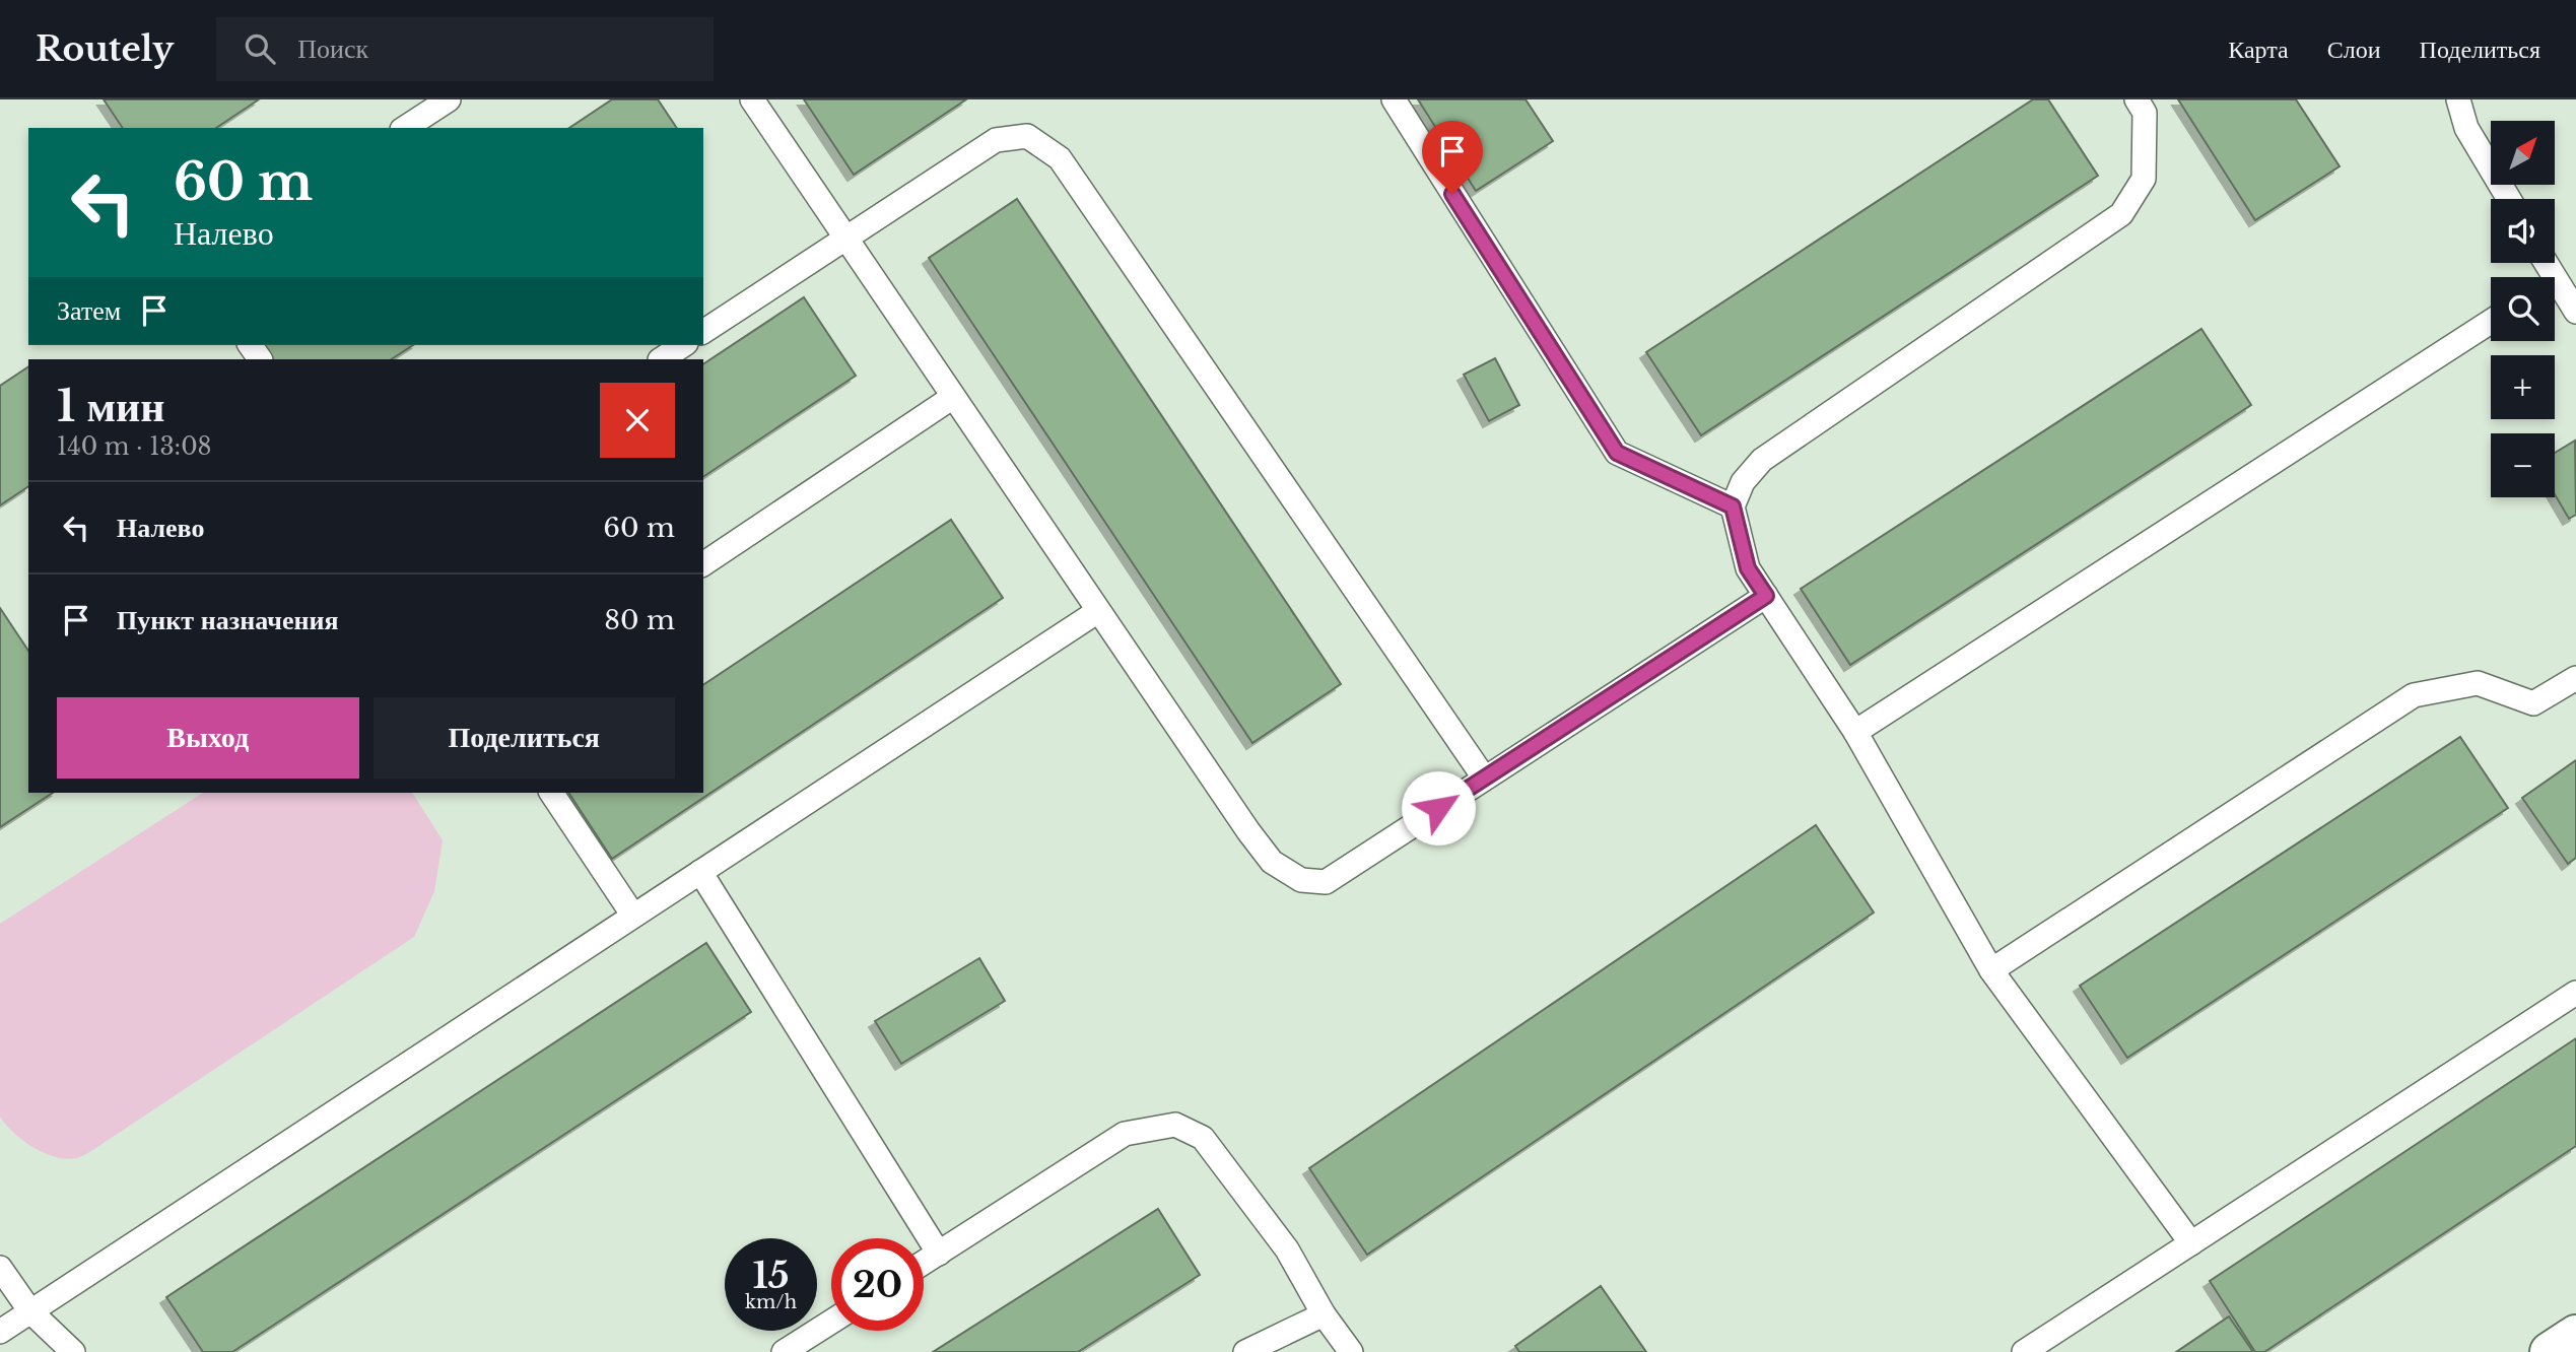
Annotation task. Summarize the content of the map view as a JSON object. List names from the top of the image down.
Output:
{
  "north": "top right",
  "page": {
    "header": "Routely",
    "search": "Поиск",
    "nav": ["Карта", "Слои", "Поделиться"],
    "map_buttons": ["+", "−"],
    "turn": ["60 m", "Налево"],
    "then": "Затем",
    "heading": ["1 мин", "140 m · 13:08"],
    "list": [
      {
        "name": "Налево",
        "value": "60 m"
      },
      {
        "name": "Пункт назначения",
        "value": "80 m"
      }
    ],
    "buttons": ["Выход", "Поделиться"],
    "speed": "15 km/h",
    "limit": "20"
  }
}
